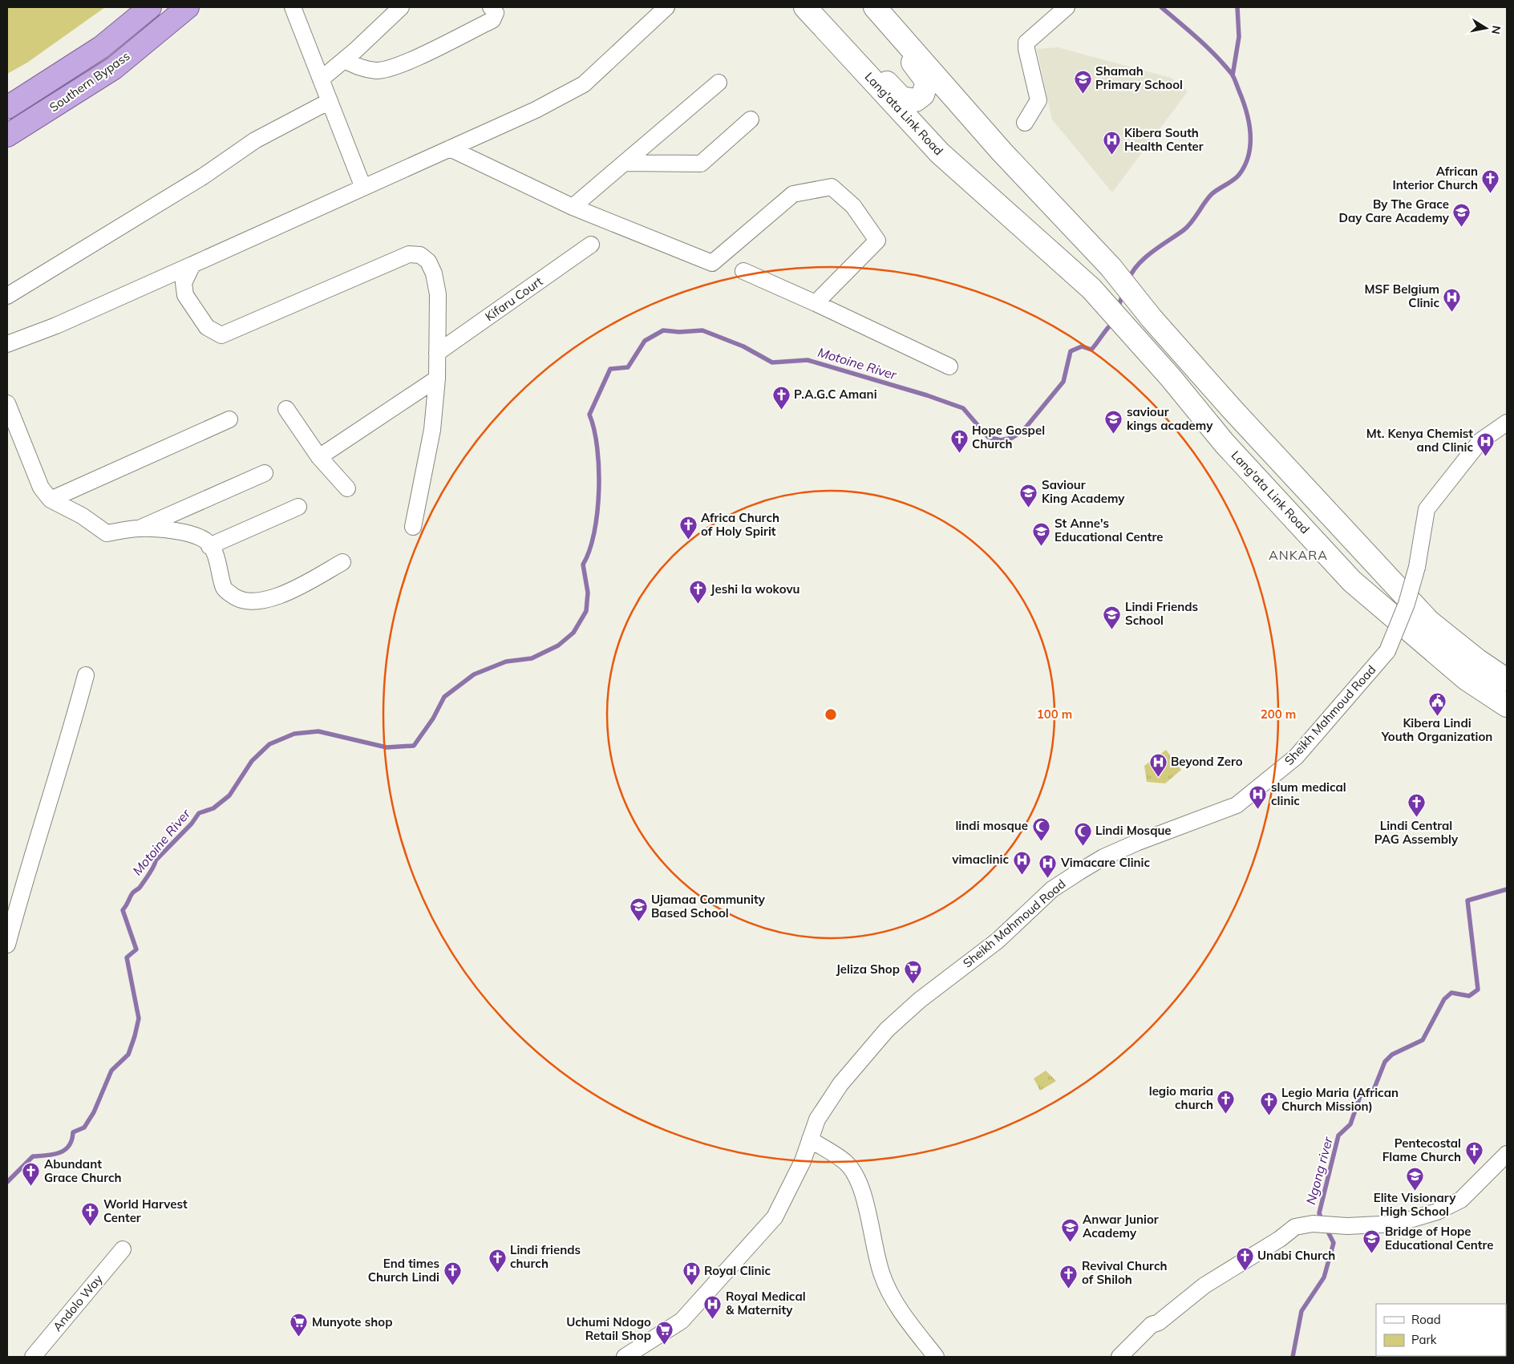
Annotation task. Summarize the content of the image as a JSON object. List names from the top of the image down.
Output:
{
  "streets": {
    "highway": ["Southern Bypass"],
    "main road": ["Lang'ata Link Road"],
    "street": ["Kifaru Court", "Sheikh Mahmoud Road", "Andolo Way"]
  },
  "districts": ["ANKARA"],
  "water": ["Motoine River", "Ngong river"],
  "places": {
    "school or university": [
      "Shamah Primary School",
      "By The Grace Day Care Academy",
      "saviour kings academy",
      "Saviour King Academy",
      "St Anne's Educational Centre",
      "Lindi Friends School",
      "Ujamaa Community Based School",
      "Elite Visionary High School",
      "Anwar Junior Academy",
      "Bridge of Hope Educational Centre"
    ],
    "hospital": [
      "Kibera South Health Center",
      "MSF Belgium Clinic",
      "Mt. Kenya Chemist and Clinic",
      "Beyond Zero",
      "slum medical clinic",
      "vimaclinic",
      "Vimacare Clinic",
      "Royal Clinic",
      "Royal Medical & Maternity"
    ],
    "church": [
      "African Interior Church",
      "P.A.G.C Amani",
      "Hope Gospel Church",
      "Africa Church of Holy Spirit",
      "Jeshi la wokovu",
      "Lindi Central PAG Assembly",
      "legio maria church",
      "Legio Maria (African Church Mission)",
      "Pentecostal Flame Church",
      "Abundant Grace Church",
      "World Harvest Center",
      "Unabi Church",
      "Lindi friends church",
      "End times Church Lindi",
      "Revival Church of Shiloh"
    ],
    "public building": ["Kibera Lindi Youth Organization"],
    "mosque": ["lindi mosque", "Lindi Mosque"],
    "supermarket": ["Jeliza Shop", "Munyote shop", "Uchumi Ndogo Retail Shop"]
  },
  "legend": ["Road", "Park"],
  "north": "right",
  "rings": ["100 m", "200 m"]
}
